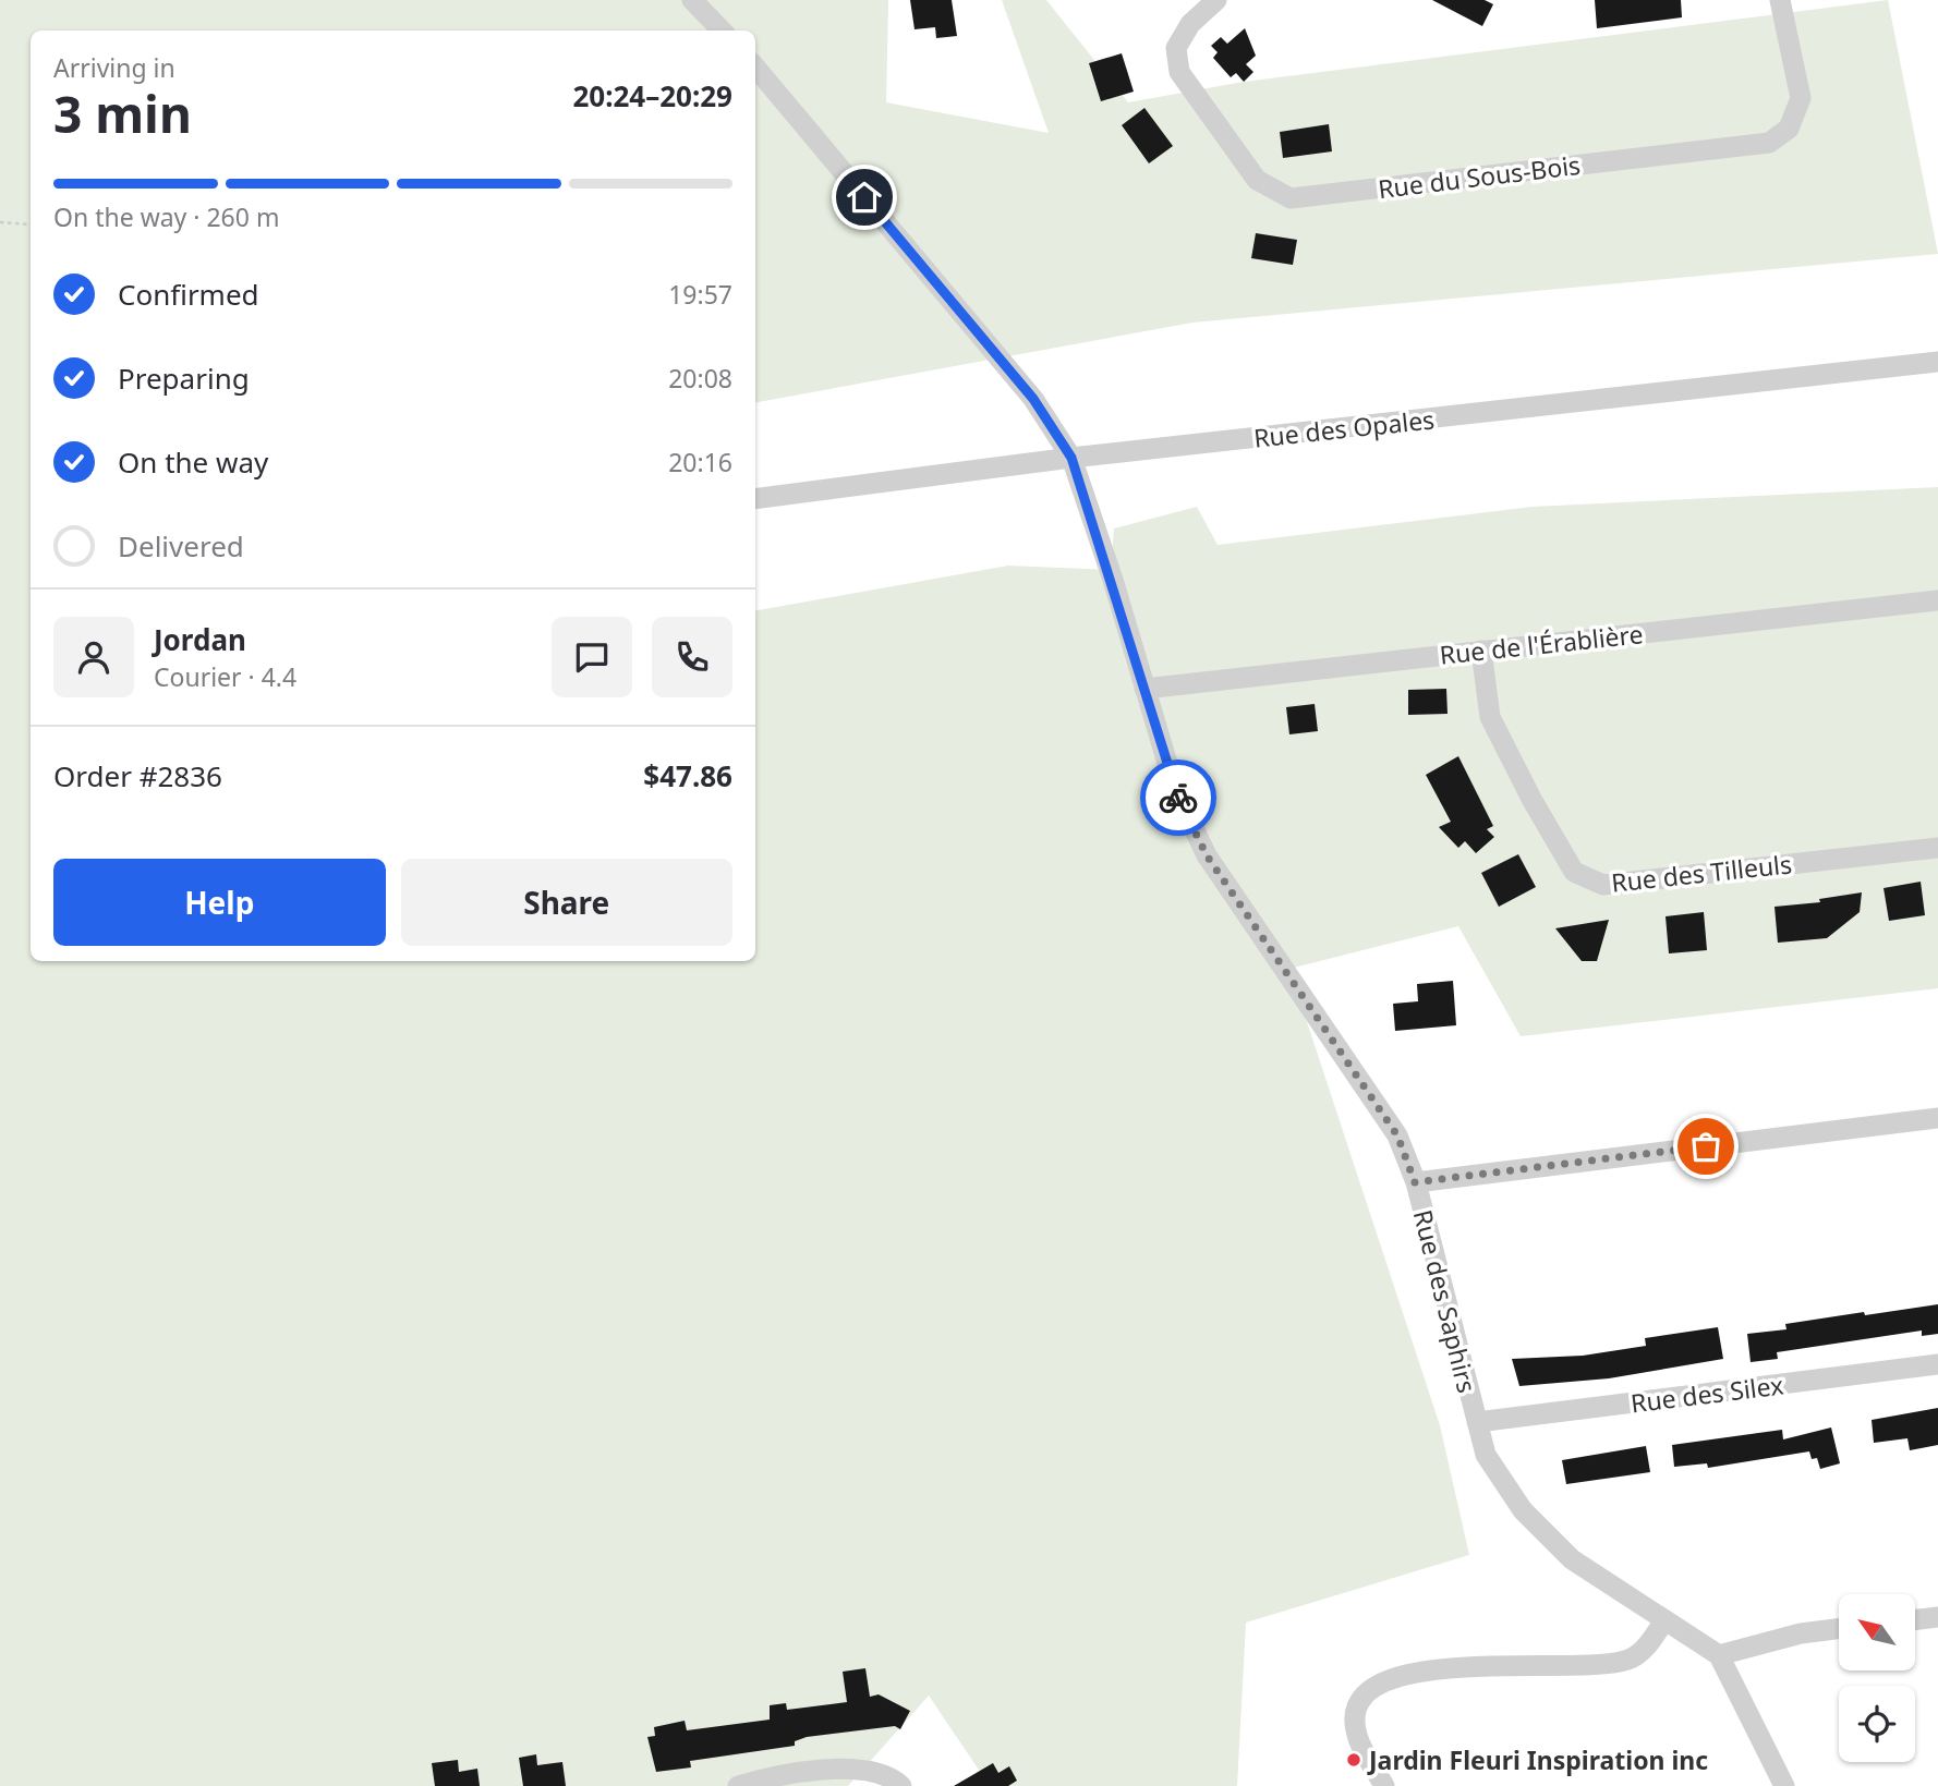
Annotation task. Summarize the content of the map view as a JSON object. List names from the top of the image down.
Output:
{
  "streets": {
    "street": [
      "Rue du Sous-Bois",
      "Rue des Opales",
      "Rue de l'Érablière",
      "Rue des Tilleuls",
      "Rue des Saphirs",
      "Rue des Silex"
    ]
  },
  "crossings": [
    ["Rue des Opales", "Rue des Saphirs"],
    ["Rue de l'Érablière", "Rue des Tilleuls"],
    ["Rue de l'Érablière", "Rue des Saphirs"],
    ["Rue des Saphirs", "Rue des Silex"]
  ],
  "places": ["Jardin Fleuri Inspiration inc"],
  "north": "top left",
  "page": {
    "heading": ["3 min", "Arriving in", "20:24–20:29"],
    "panel": [
      "Jordan",
      "Courier · 4.4",
      "Order #2836",
      "$47.86"
    ],
    "bar": "On the way · 260 m",
    "list": [
      ["Confirmed", "19:57"],
      ["Preparing", "20:08"],
      ["On the way", "20:16"],
      "Delivered"
    ],
    "buttons": ["Help", "Share"]
  }
}
